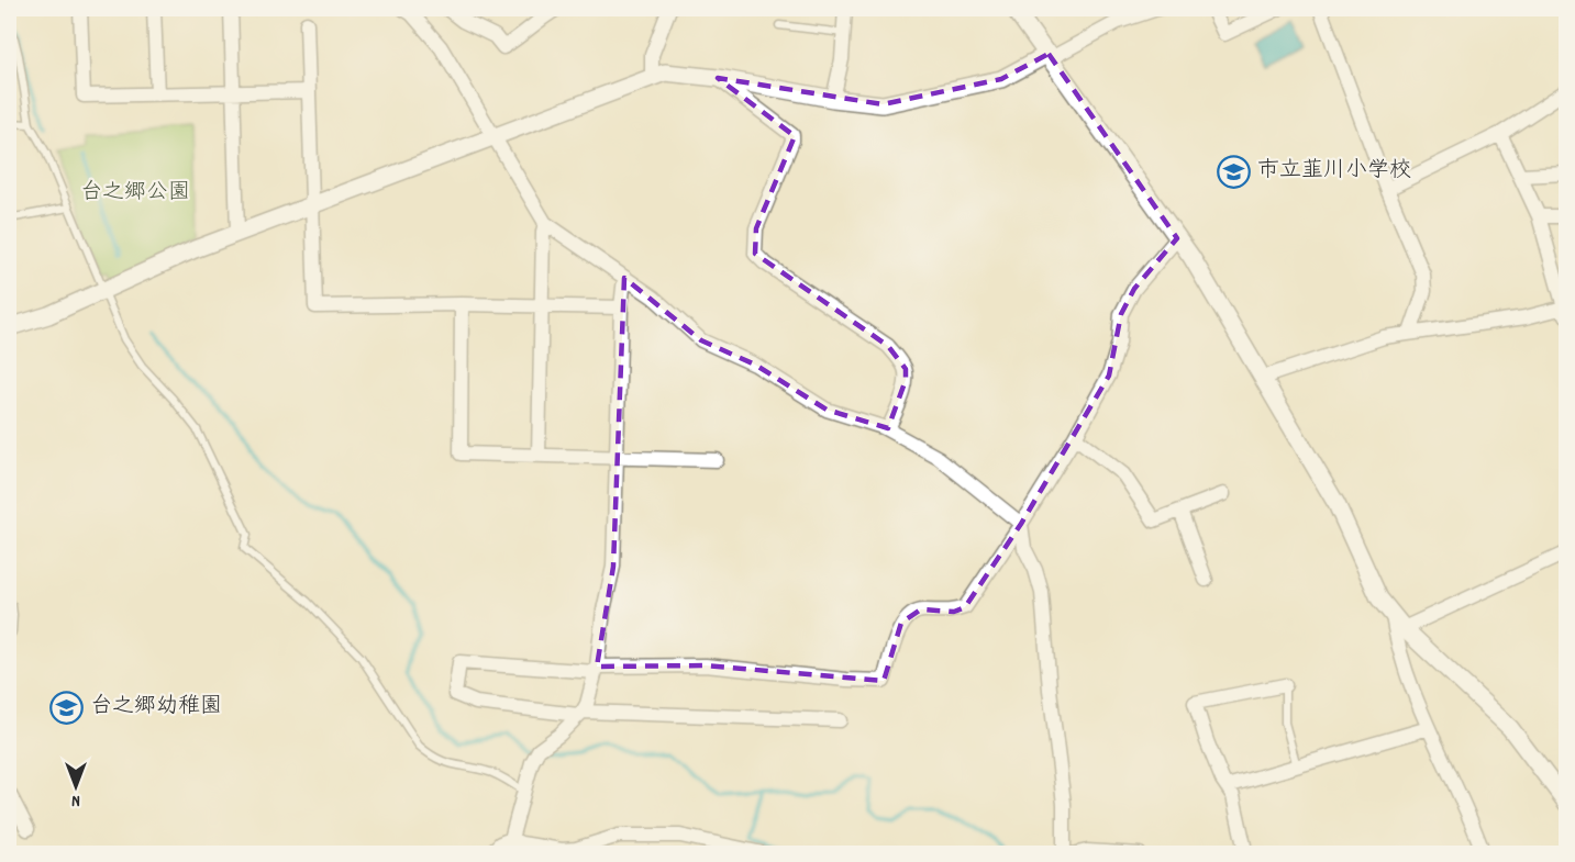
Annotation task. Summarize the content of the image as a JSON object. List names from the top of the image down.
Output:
{
  "parks": ["台之郷公園"],
  "places": {
    "school or university": ["市立韮川小学校", "台之郷幼稚園"]
  },
  "north": "bottom"
}
